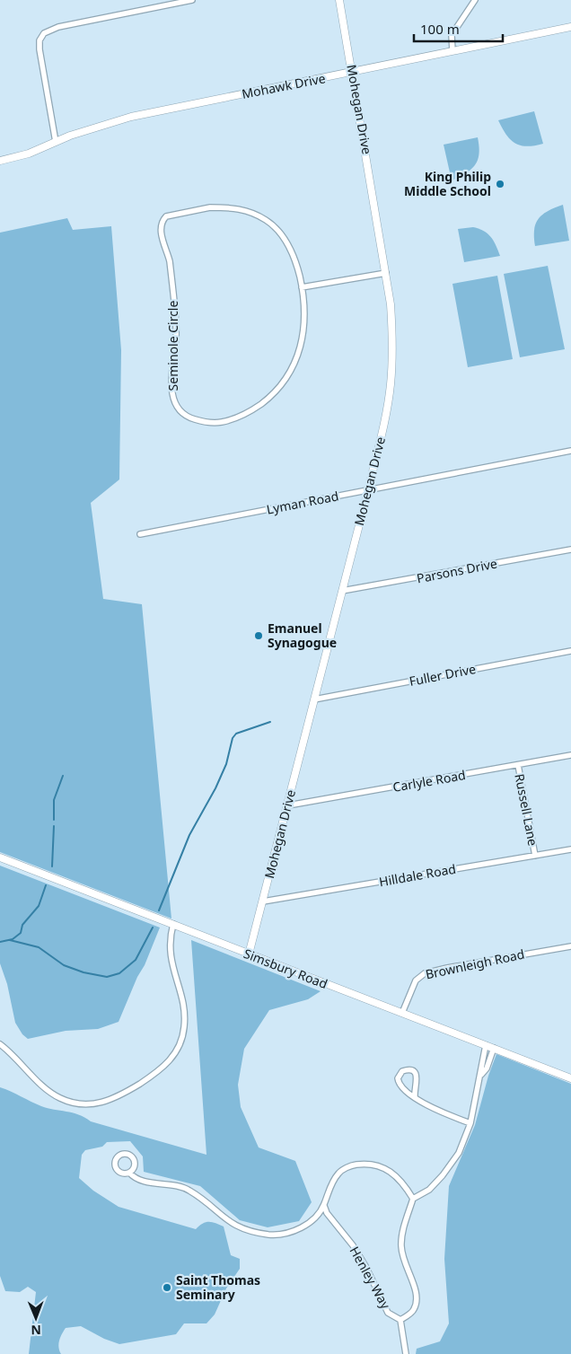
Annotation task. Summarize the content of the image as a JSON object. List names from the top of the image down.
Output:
{
  "streets": {
    "street": [
      "Mohawk Drive",
      "Mohegan Drive",
      "Seminole Circle",
      "Lyman Road",
      "Parsons Drive",
      "Fuller Drive",
      "Carlyle Road",
      "Russell Lane",
      "Hilldale Road",
      "Brownleigh Road",
      "Simsbury Road",
      "Henley Way"
    ]
  },
  "crossings": [
    ["Mohawk Drive", "Mohegan Drive"],
    ["Mohegan Drive", "Lyman Road"],
    ["Mohegan Drive", "Parsons Drive"],
    ["Mohegan Drive", "Fuller Drive"],
    ["Mohegan Drive", "Carlyle Road"],
    ["Mohegan Drive", "Hilldale Road"],
    ["Mohegan Drive", "Simsbury Road"],
    ["Carlyle Road", "Russell Lane"],
    ["Russell Lane", "Hilldale Road"],
    ["Brownleigh Road", "Simsbury Road"]
  ],
  "places": ["King Philip Middle School", "Emanuel Synagogue", "Saint Thomas Seminary"],
  "scale_bar": "100 m",
  "north": "bottom"
}
